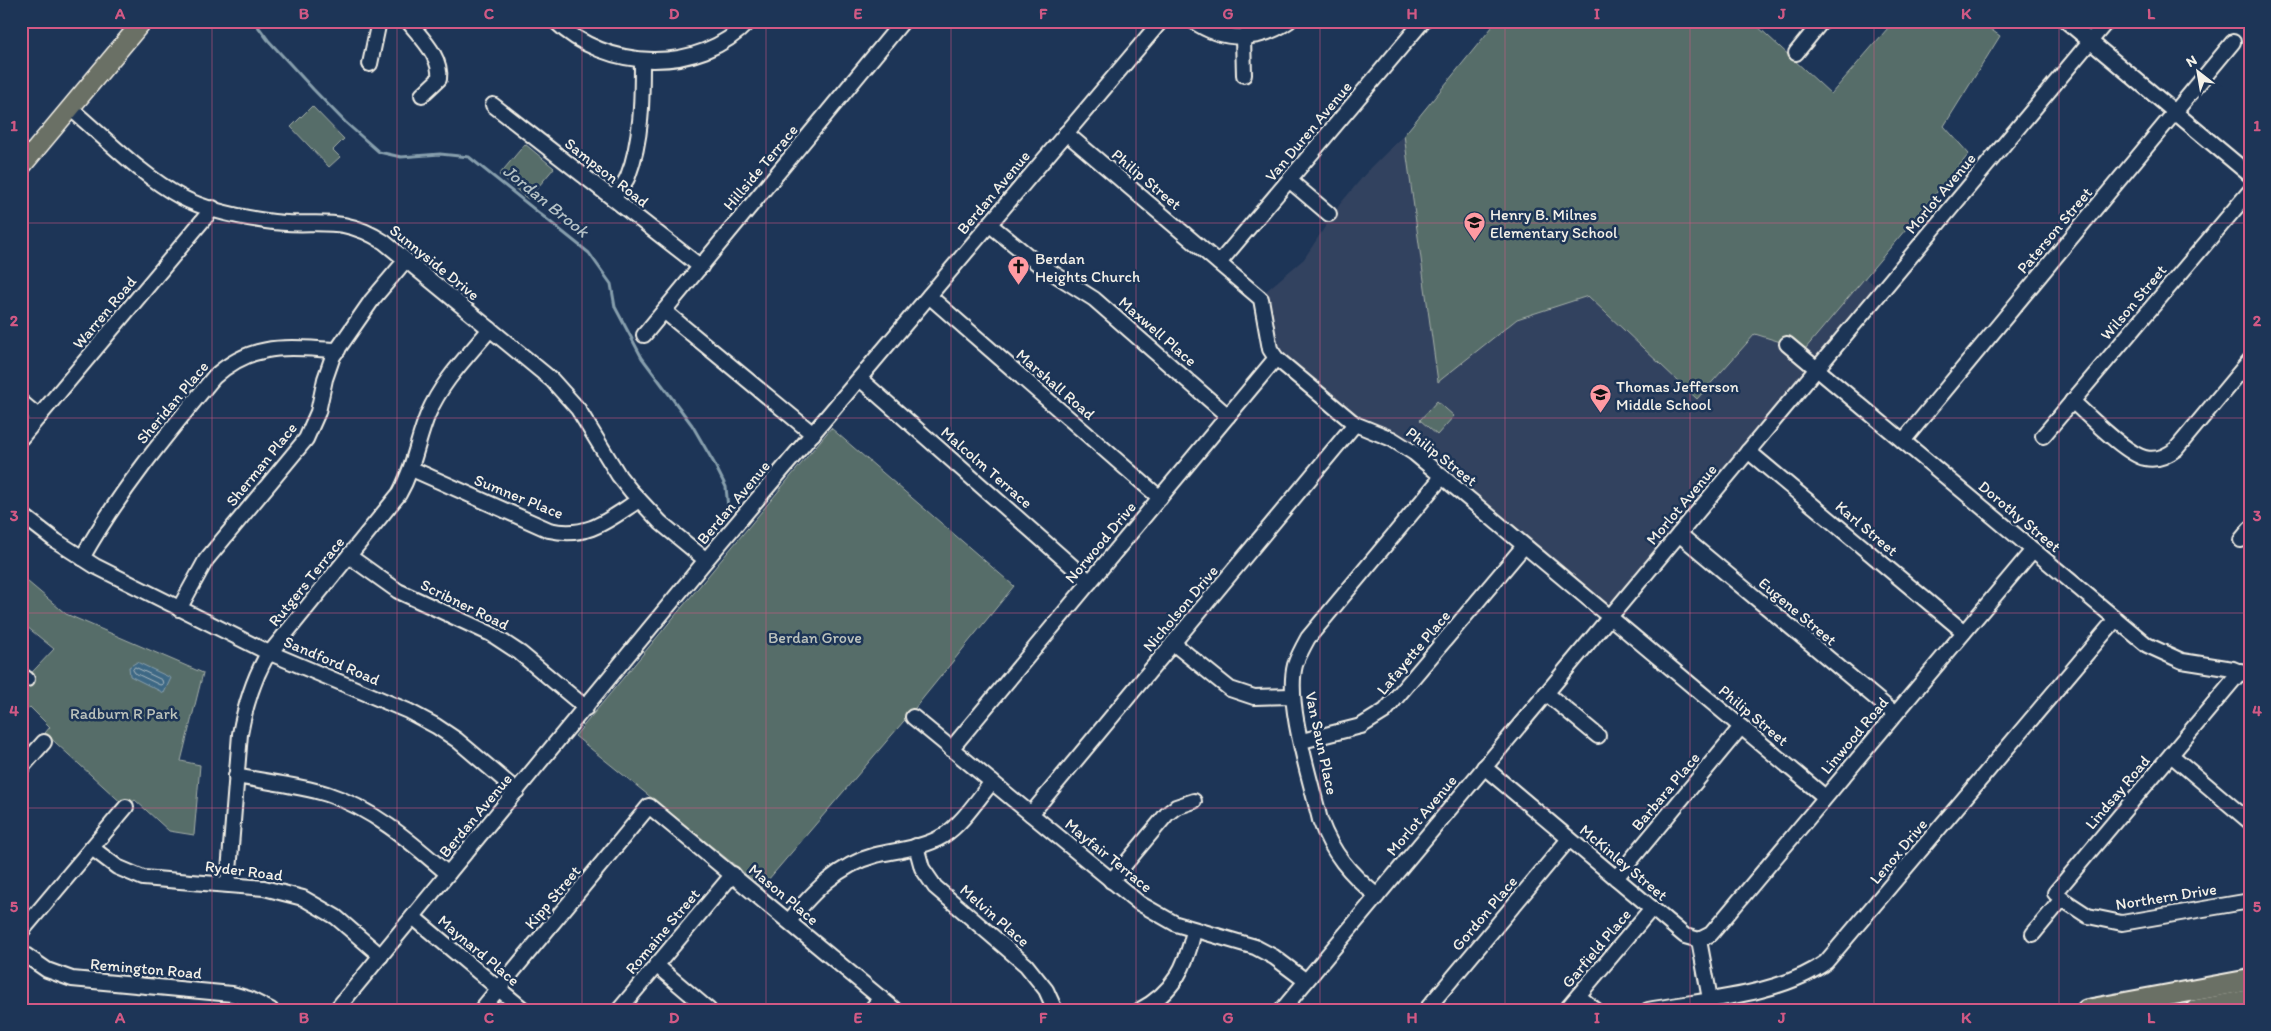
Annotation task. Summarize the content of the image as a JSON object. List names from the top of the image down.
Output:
{
  "streets": {
    "street": [
      "Van Duren Avenue",
      "Hillside Terrace",
      "Sampson Road",
      "Philip Street",
      "Berdan Avenue",
      "Morlot Avenue",
      "Paterson Street",
      "Sunnyside Drive",
      "Wilson Street",
      "Warren Road",
      "Maxwell Place",
      "Marshall Road",
      "Sheridan Place",
      "Sherman Place",
      "Malcolm Terrace",
      "Sumner Place",
      "Dorothy Street",
      "Karl Street",
      "Norwood Drive",
      "Rutgers Terrace",
      "Scribner Road",
      "Nicholson Drive",
      "Eugene Street",
      "Lafayette Place",
      "Sandford Road",
      "Linwood Road",
      "Van Saun Place",
      "Barbara Place",
      "Lindsay Road",
      "Lenox Drive",
      "Mayfair Terrace",
      "McKinley Street",
      "Ryder Road",
      "Mason Place",
      "Northern Drive",
      "Kipp Street",
      "Gordon Place",
      "Melvin Place",
      "Romaine Street",
      "Garfield Place",
      "Maynard Place",
      "Remington Road"
    ]
  },
  "crossings": [
    ["Van Duren Avenue", "Philip Street"],
    ["Hillside Terrace", "Sampson Road"],
    ["Philip Street", "Berdan Avenue"],
    ["Philip Street", "Morlot Avenue"],
    ["Philip Street", "Norwood Drive"],
    ["Philip Street", "Nicholson Drive"],
    ["Philip Street", "Lafayette Place"],
    ["Philip Street", "Linwood Road"],
    ["Philip Street", "Van Saun Place"],
    ["Philip Street", "Barbara Place"],
    ["Berdan Avenue", "Sunnyside Drive"],
    ["Berdan Avenue", "Maxwell Place"],
    ["Berdan Avenue", "Marshall Road"],
    ["Berdan Avenue", "Malcolm Terrace"],
    ["Berdan Avenue", "Scribner Road"],
    ["Berdan Avenue", "Sandford Road"],
    ["Berdan Avenue", "Ryder Road"],
    ["Berdan Avenue", "Maynard Place"],
    ["Morlot Avenue", "Dorothy Street"],
    ["Morlot Avenue", "Karl Street"],
    ["Morlot Avenue", "Eugene Street"],
    ["Morlot Avenue", "Van Saun Place"],
    ["Morlot Avenue", "Mayfair Terrace"],
    ["Morlot Avenue", "McKinley Street"],
    ["Paterson Street", "Dorothy Street"],
    ["Sunnyside Drive", "Warren Road"],
    ["Sunnyside Drive", "Sherman Place"],
    ["Sunnyside Drive", "Sumner Place"],
    ["Sunnyside Drive", "Rutgers Terrace"],
    ["Maxwell Place", "Norwood Drive"],
    ["Marshall Road", "Norwood Drive"],
    ["Sheridan Place", "Sherman Place"],
    ["Sheridan Place", "Sandford Road"],
    ["Sherman Place", "Sandford Road"],
    ["Malcolm Terrace", "Norwood Drive"],
    ["Sumner Place", "Rutgers Terrace"],
    ["Dorothy Street", "Linwood Road"],
    ["Dorothy Street", "Lindsay Road"],
    ["Dorothy Street", "Lenox Drive"],
    ["Karl Street", "Linwood Road"],
    ["Norwood Drive", "Mayfair Terrace"],
    ["Rutgers Terrace", "Scribner Road"],
    ["Rutgers Terrace", "Sandford Road"],
    ["Rutgers Terrace", "Ryder Road"],
    ["Nicholson Drive", "Mayfair Terrace"],
    ["Eugene Street", "Linwood Road"],
    ["Lafayette Place", "Van Saun Place"],
    ["Linwood Road", "McKinley Street"],
    ["Barbara Place", "McKinley Street"],
    ["Lindsay Road", "Northern Drive"],
    ["McKinley Street", "Gordon Place"],
    ["McKinley Street", "Garfield Place"],
    ["Mason Place", "Kipp Street"],
    ["Mason Place", "Romaine Street"],
    ["Kipp Street", "Maynard Place"]
  ],
  "water": ["Jordan Brook"],
  "parks": ["Berdan Grove", "Radburn R Park"],
  "places": {
    "school or university": ["Henry B. Milnes Elementary School", "Thomas Jefferson Middle School"],
    "church": ["Berdan Heights Church"]
  },
  "north": "top left",
  "grid": {
    "columns": [
      "A",
      "B",
      "C",
      "D",
      "E",
      "F",
      "G",
      "H",
      "I",
      "J",
      "K",
      "L"
    ],
    "rows": [
      "1",
      "2",
      "3",
      "4",
      "5"
    ]
  }
}
